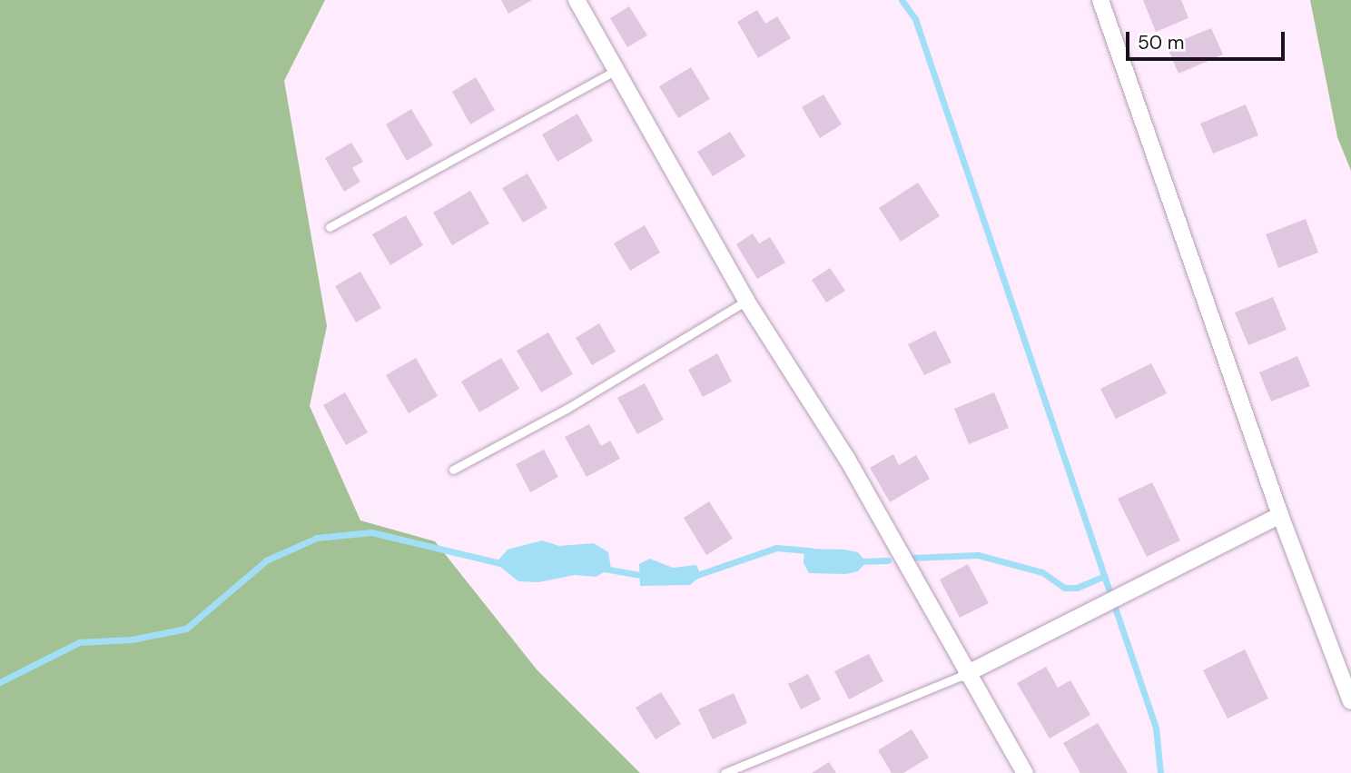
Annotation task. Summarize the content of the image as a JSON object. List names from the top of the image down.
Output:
{
  "scale_bar": "50 m"
}
